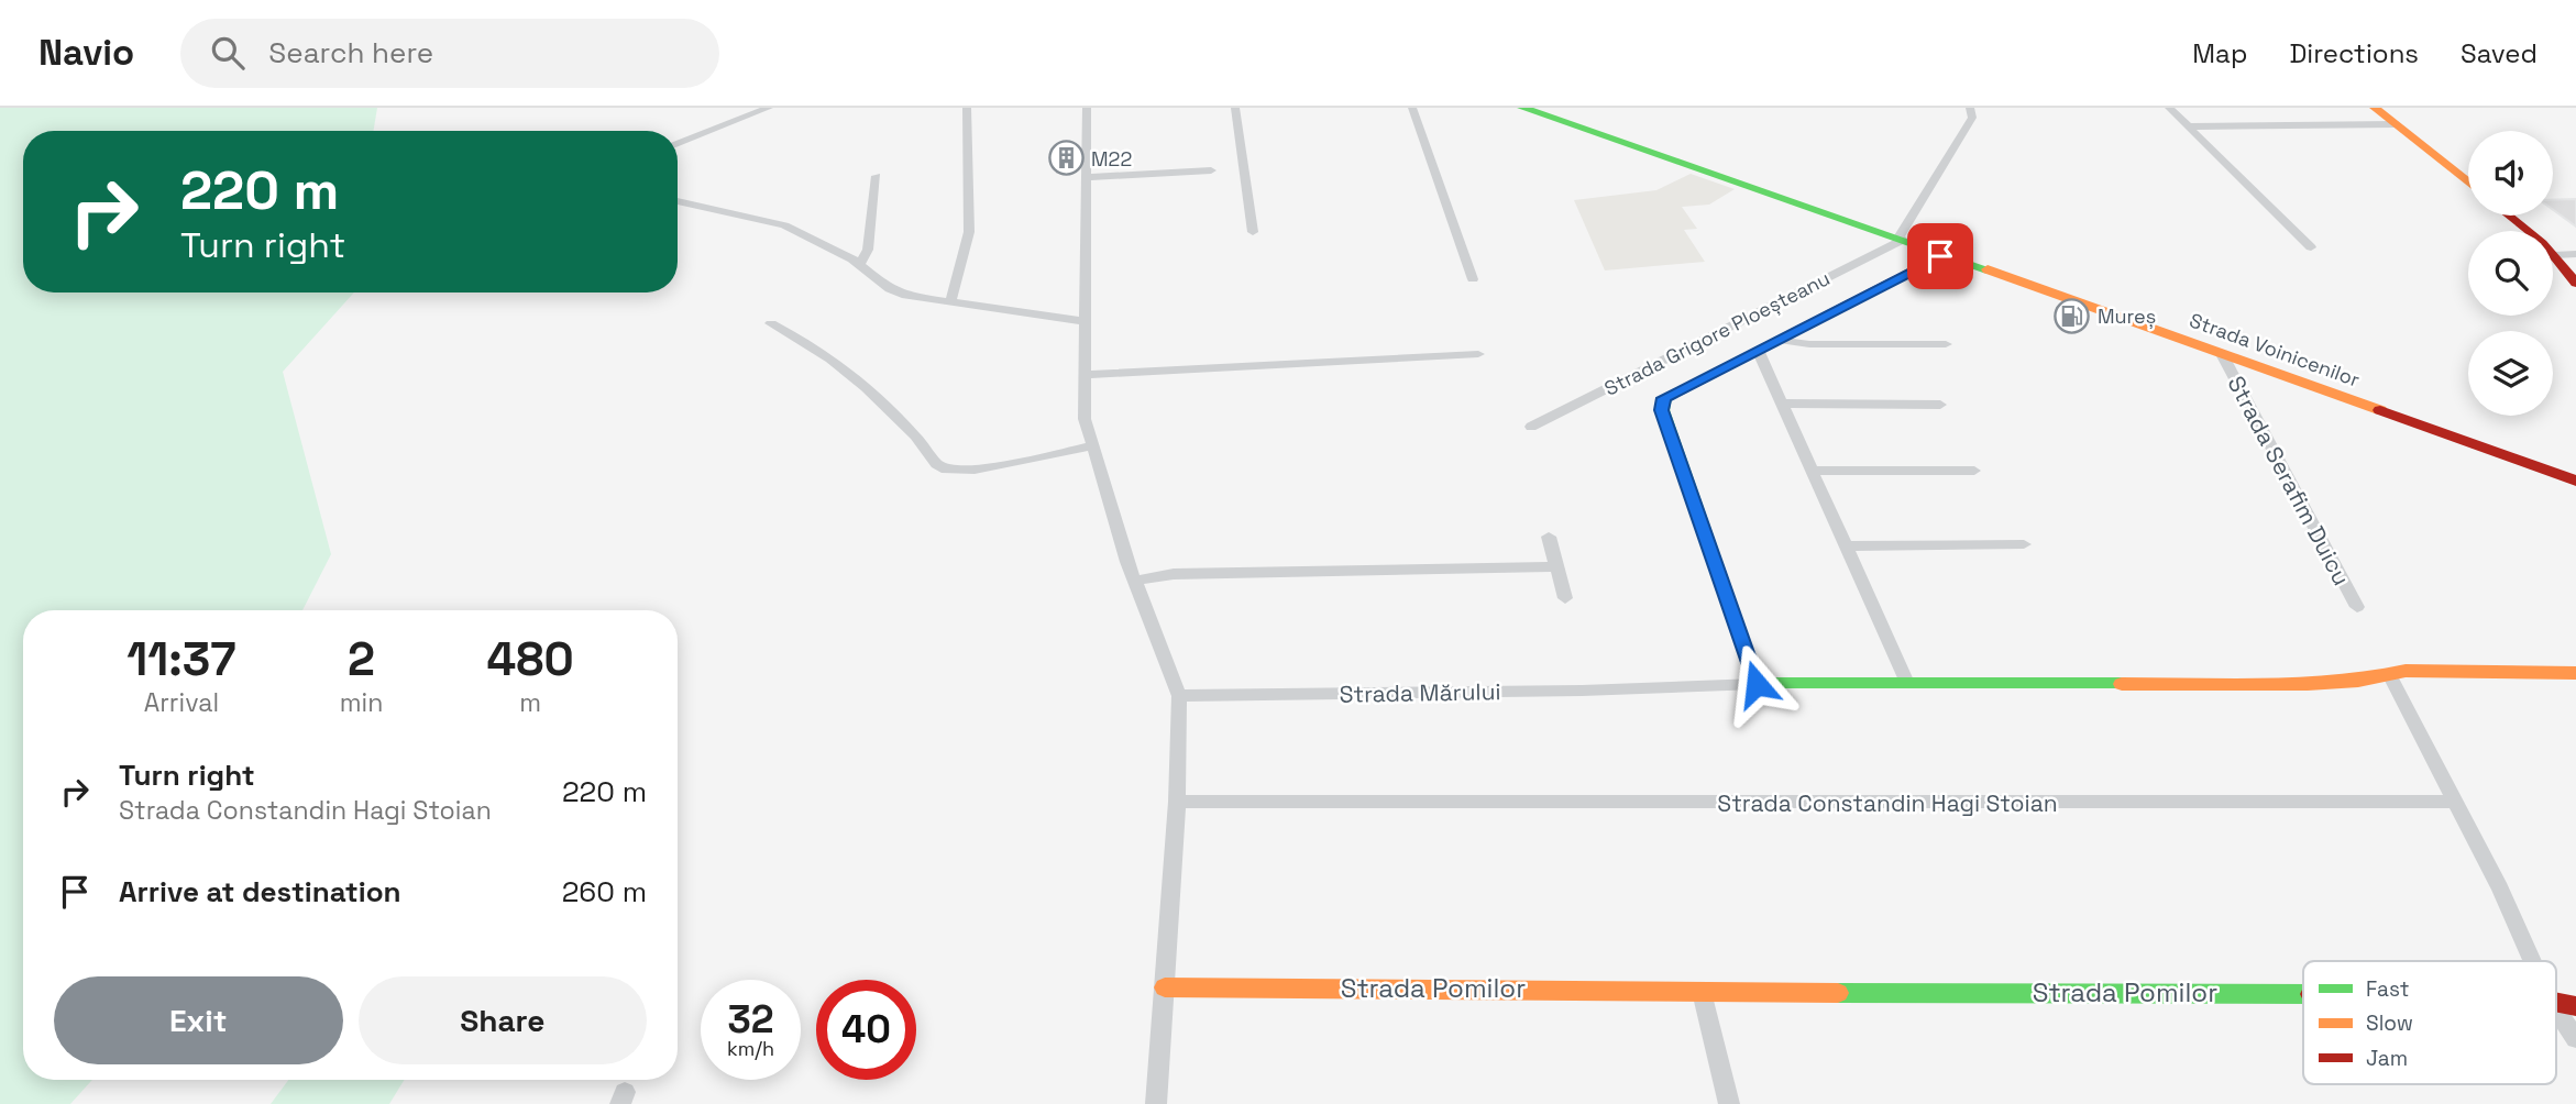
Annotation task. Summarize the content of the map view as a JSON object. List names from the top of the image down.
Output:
{
  "streets": {
    "street": [
      "Strada Grigore Ploeșteanu",
      "Strada Voinicenilor",
      "Strada Serafim Duicu",
      "Strada Mărului",
      "Strada Constandin Hagi Stoian",
      "Strada Pomilor"
    ]
  },
  "crossings": [
    ["Strada Grigore Ploeșteanu", "Strada Voinicenilor"],
    ["Strada Voinicenilor", "Strada Serafim Duicu"]
  ],
  "places": {
    "building": ["M22"],
    "fuel station": ["Mureș"]
  },
  "legend": ["Fast", "Slow", "Jam"],
  "page": {
    "header": "Navio",
    "search": "Search here",
    "nav": ["Map", "Directions", "Saved"],
    "turn": ["220 m", "Turn right"],
    "eta": [
      "11:37",
      "Arrival",
      "2",
      "min",
      "480",
      "m"
    ],
    "list": [
      {
        "name": "Turn right",
        "note": "Strada Constandin Hagi Stoian",
        "value": "220 m"
      },
      {
        "name": "Arrive at destination",
        "value": "260 m"
      }
    ],
    "buttons": ["Exit", "Share"],
    "speed": "32 km/h",
    "limit": "40"
  }
}
